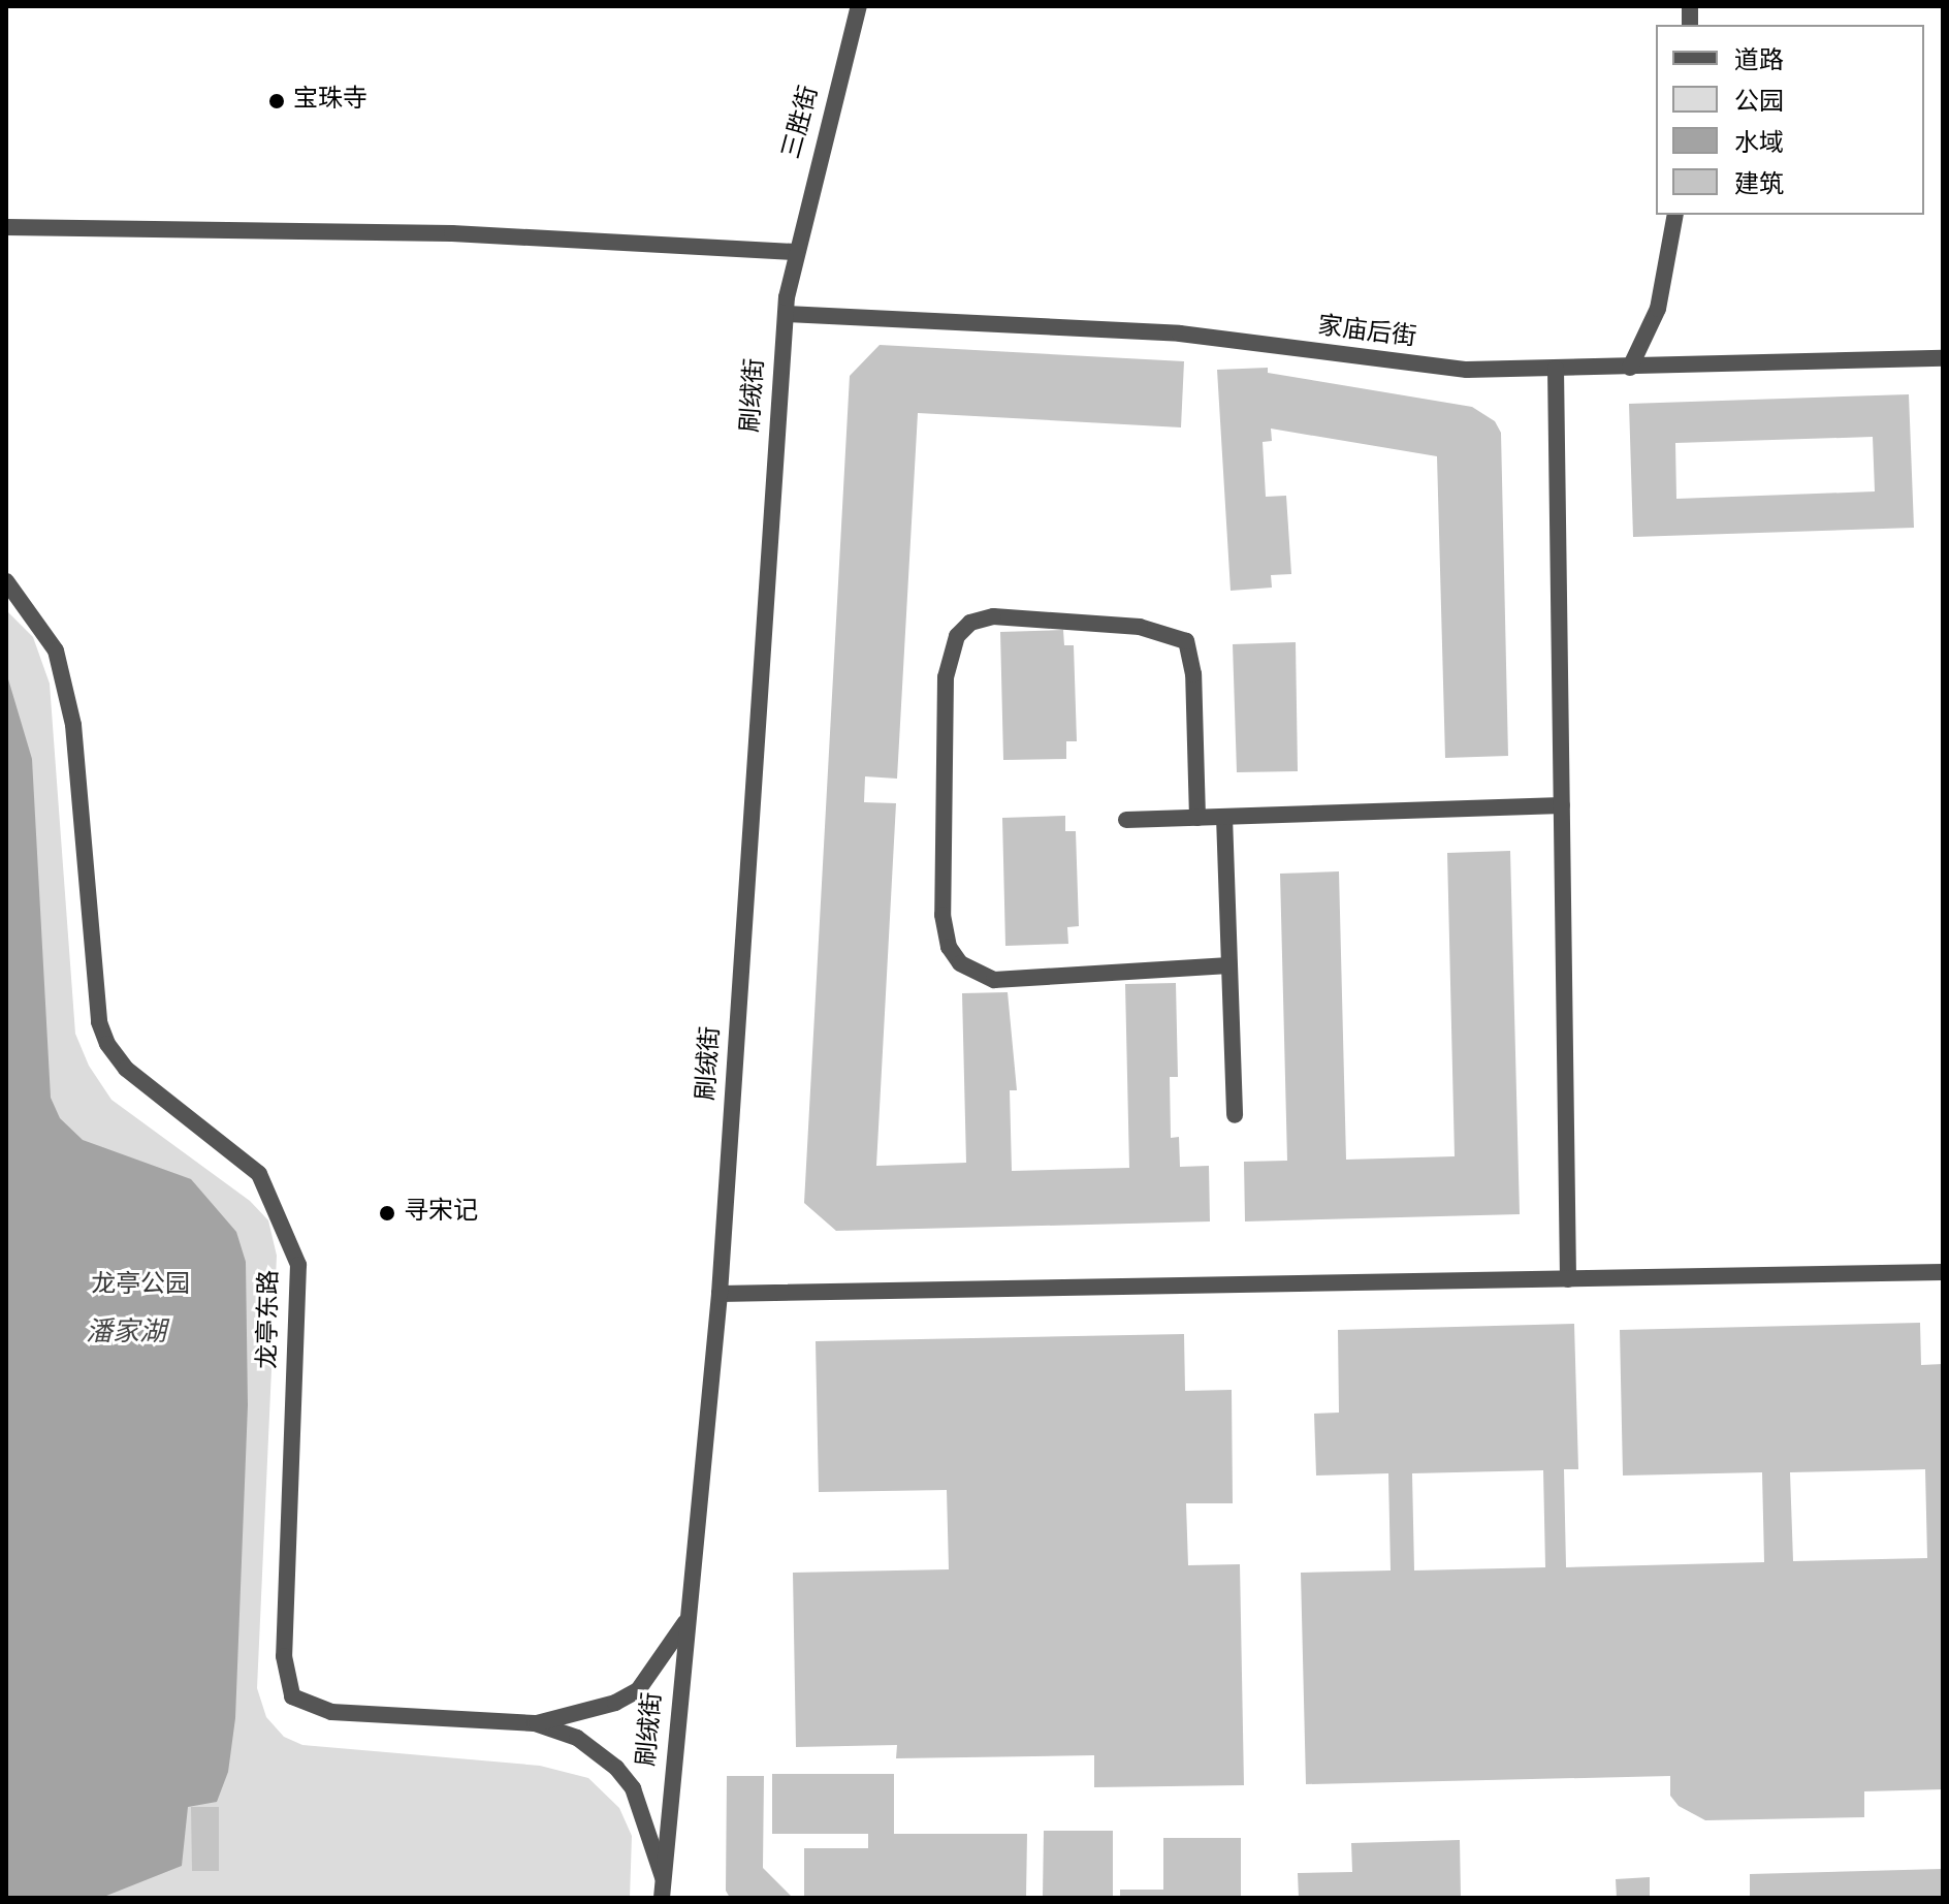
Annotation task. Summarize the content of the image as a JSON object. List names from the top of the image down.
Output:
{
  "streets": {
    "street": [
      "三胜街",
      "家庙后街",
      "刷绒街",
      "龙亭东路"
    ]
  },
  "crossings": [
    ["三胜街", "刷绒街"],
    ["家庙后街", "刷绒街"],
    ["刷绒街", "龙亭东路"]
  ],
  "water": ["潘家湖"],
  "parks": ["龙亭公园"],
  "places": ["宝珠寺", "寻宋记"],
  "legend": [
    "道路",
    "公园",
    "水域",
    "建筑"
  ]
}
